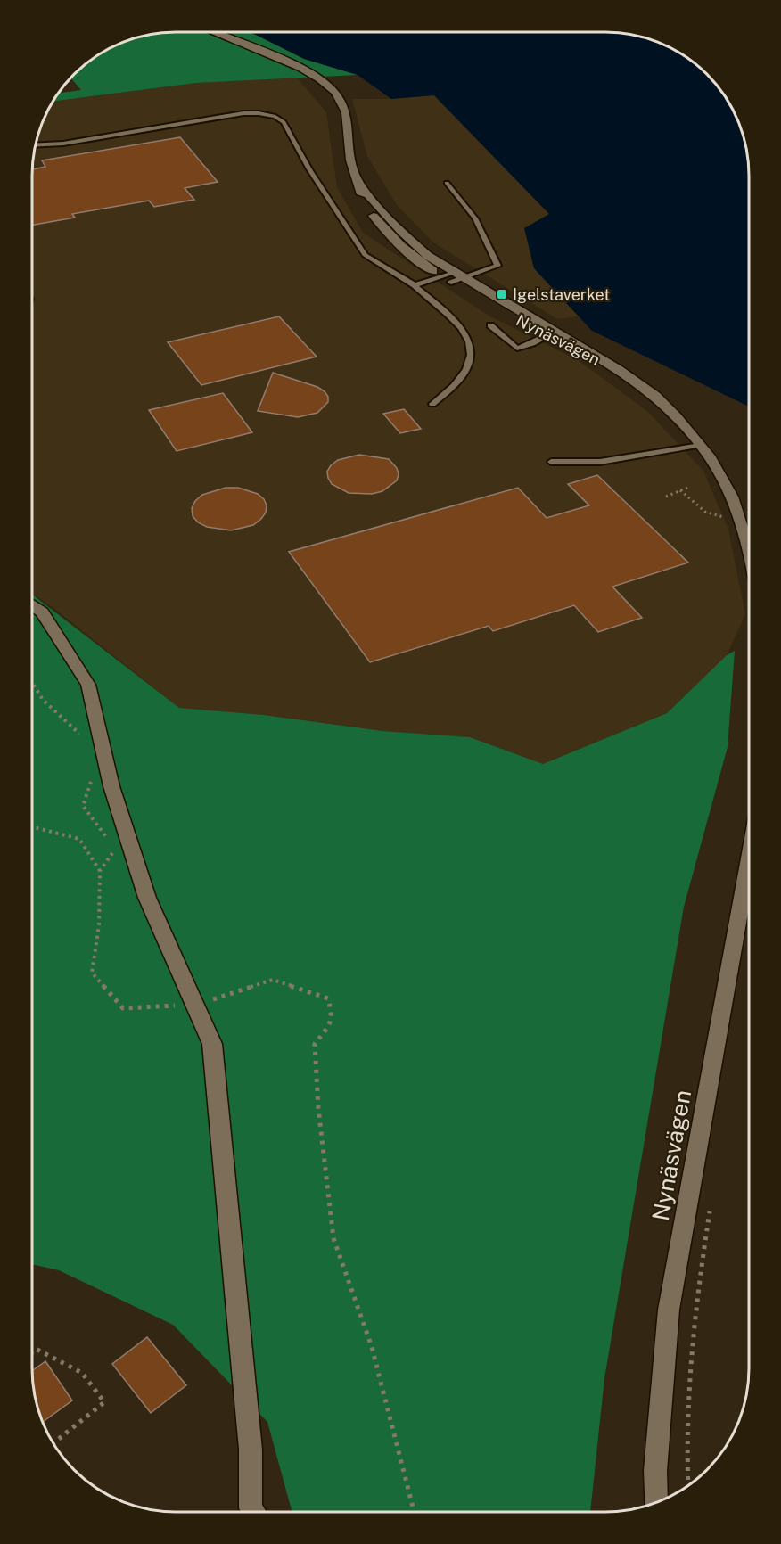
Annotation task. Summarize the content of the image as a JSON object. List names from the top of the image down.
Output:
{
  "streets": {
    "street": ["Nynäsvägen"]
  },
  "places": {
    "transit": ["Igelstaverket"]
  }
}
